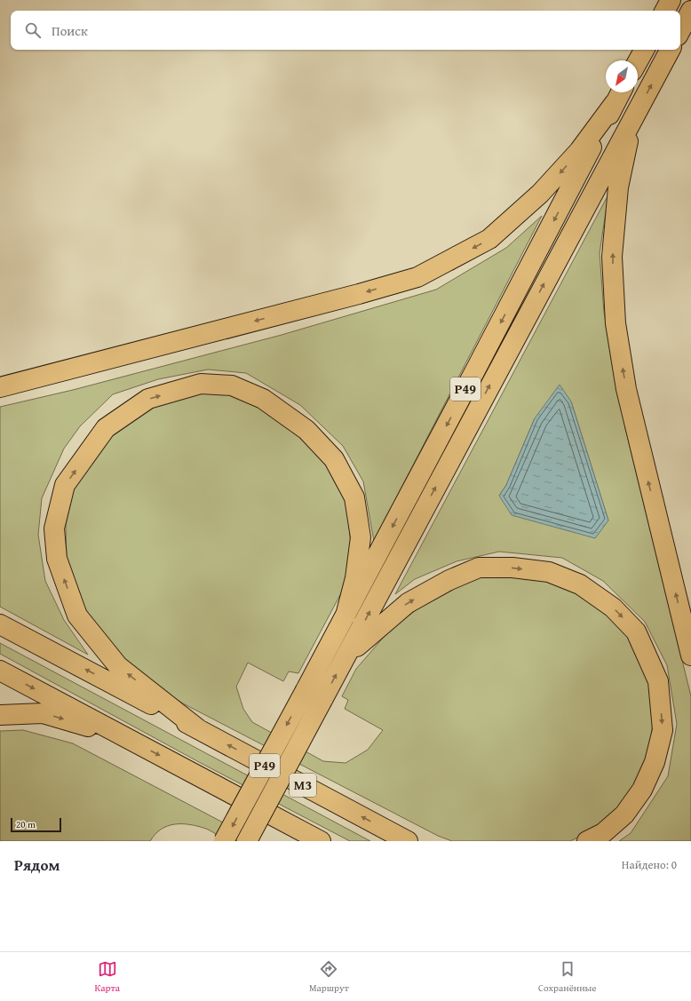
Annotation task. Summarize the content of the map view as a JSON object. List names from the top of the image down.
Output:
{
  "streets": {
    "highway": ["Р49", "М3"]
  },
  "scale_bar": "20 m",
  "north": "bottom left",
  "page": {
    "search": "Поиск",
    "scale": "20 m",
    "heading": ["Рядом", "Найдено: 0"],
    "nav": ["Карта", "Маршрут", "Сохранённые"]
  }
}
